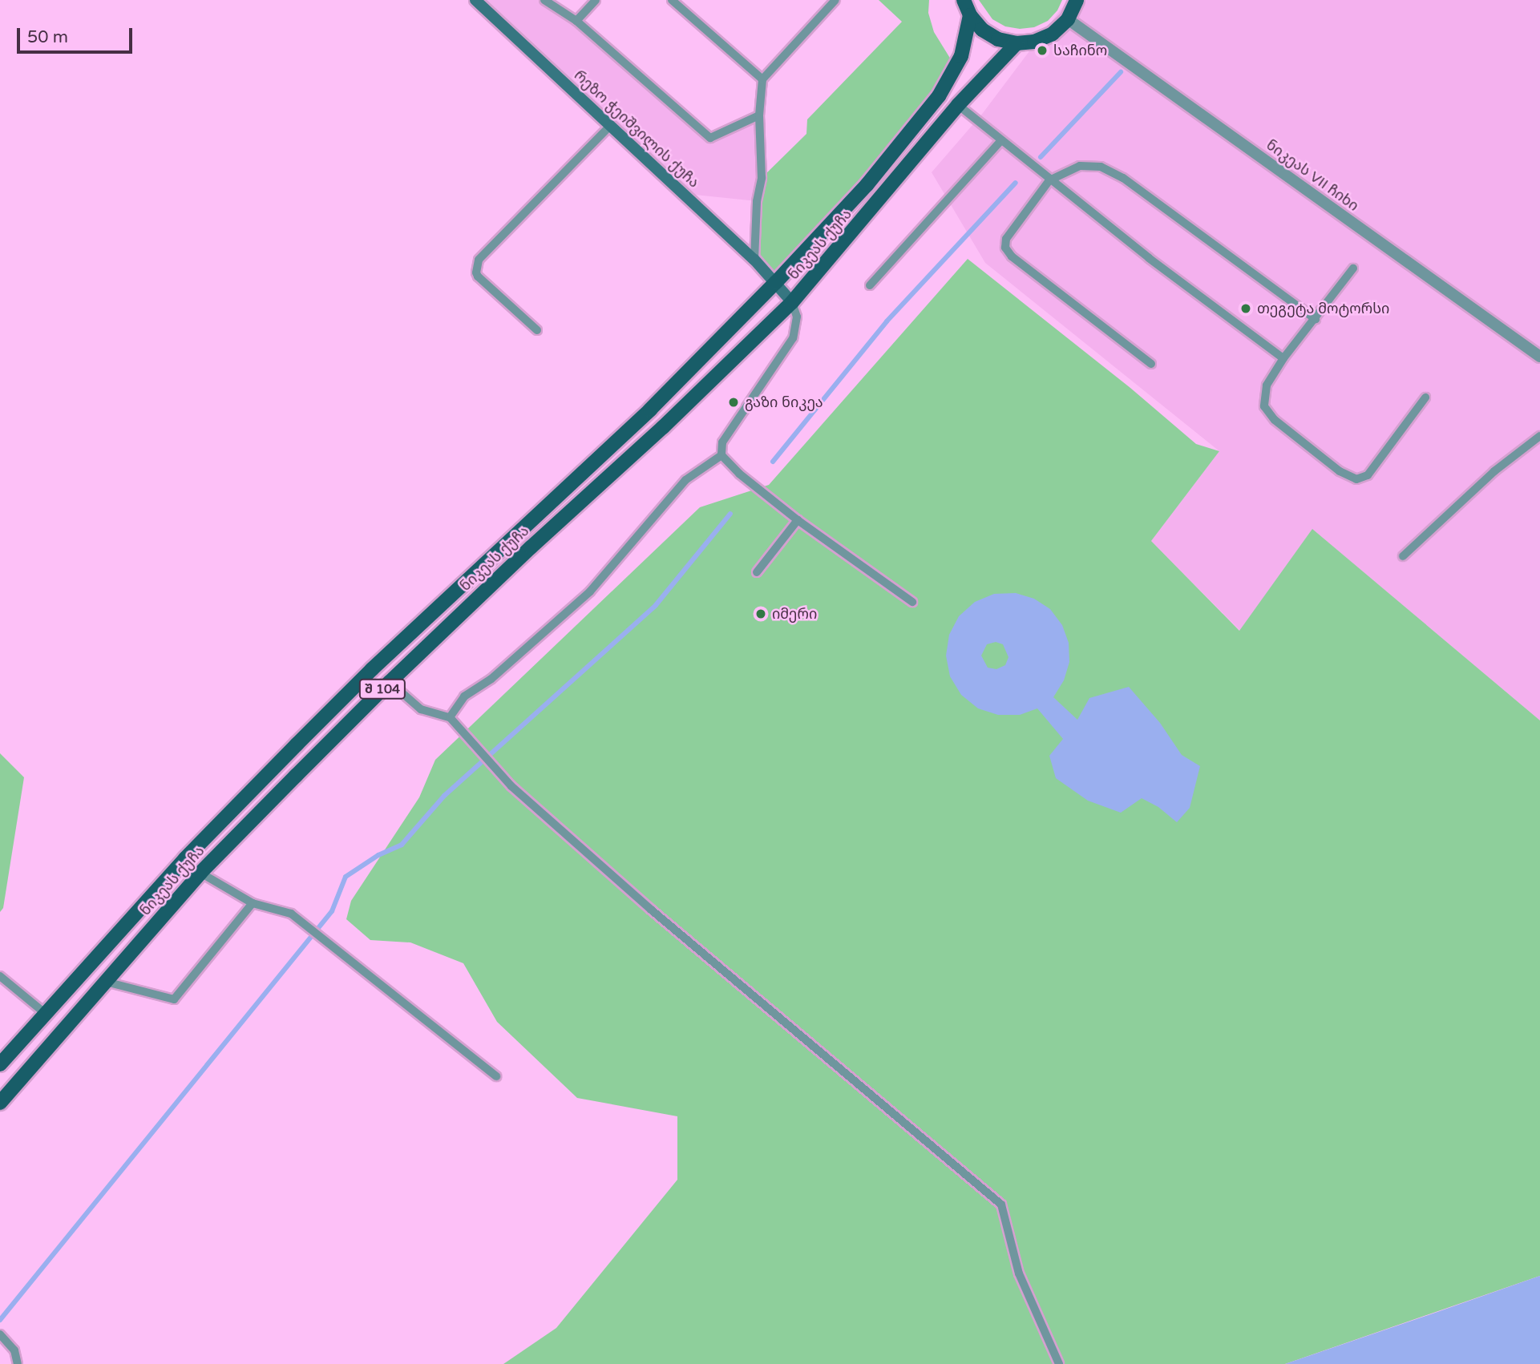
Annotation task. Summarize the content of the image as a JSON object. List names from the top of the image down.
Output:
{
  "streets": {
    "main road": ["რეზო ჭეიშვილის ქუჩა", "ნიკეას ქუჩა", "შ 104"],
    "street": ["ნიკეას VII ჩიხი"]
  },
  "crossings": [
    ["რეზო ჭეიშვილის ქუჩა", "ნიკეას ქუჩა"]
  ],
  "places": [
    "საჩინო",
    "თეგეტა მოტორსი",
    "გაზი ნიკეა",
    "იმერი"
  ],
  "scale_bar": "50 m"
}
